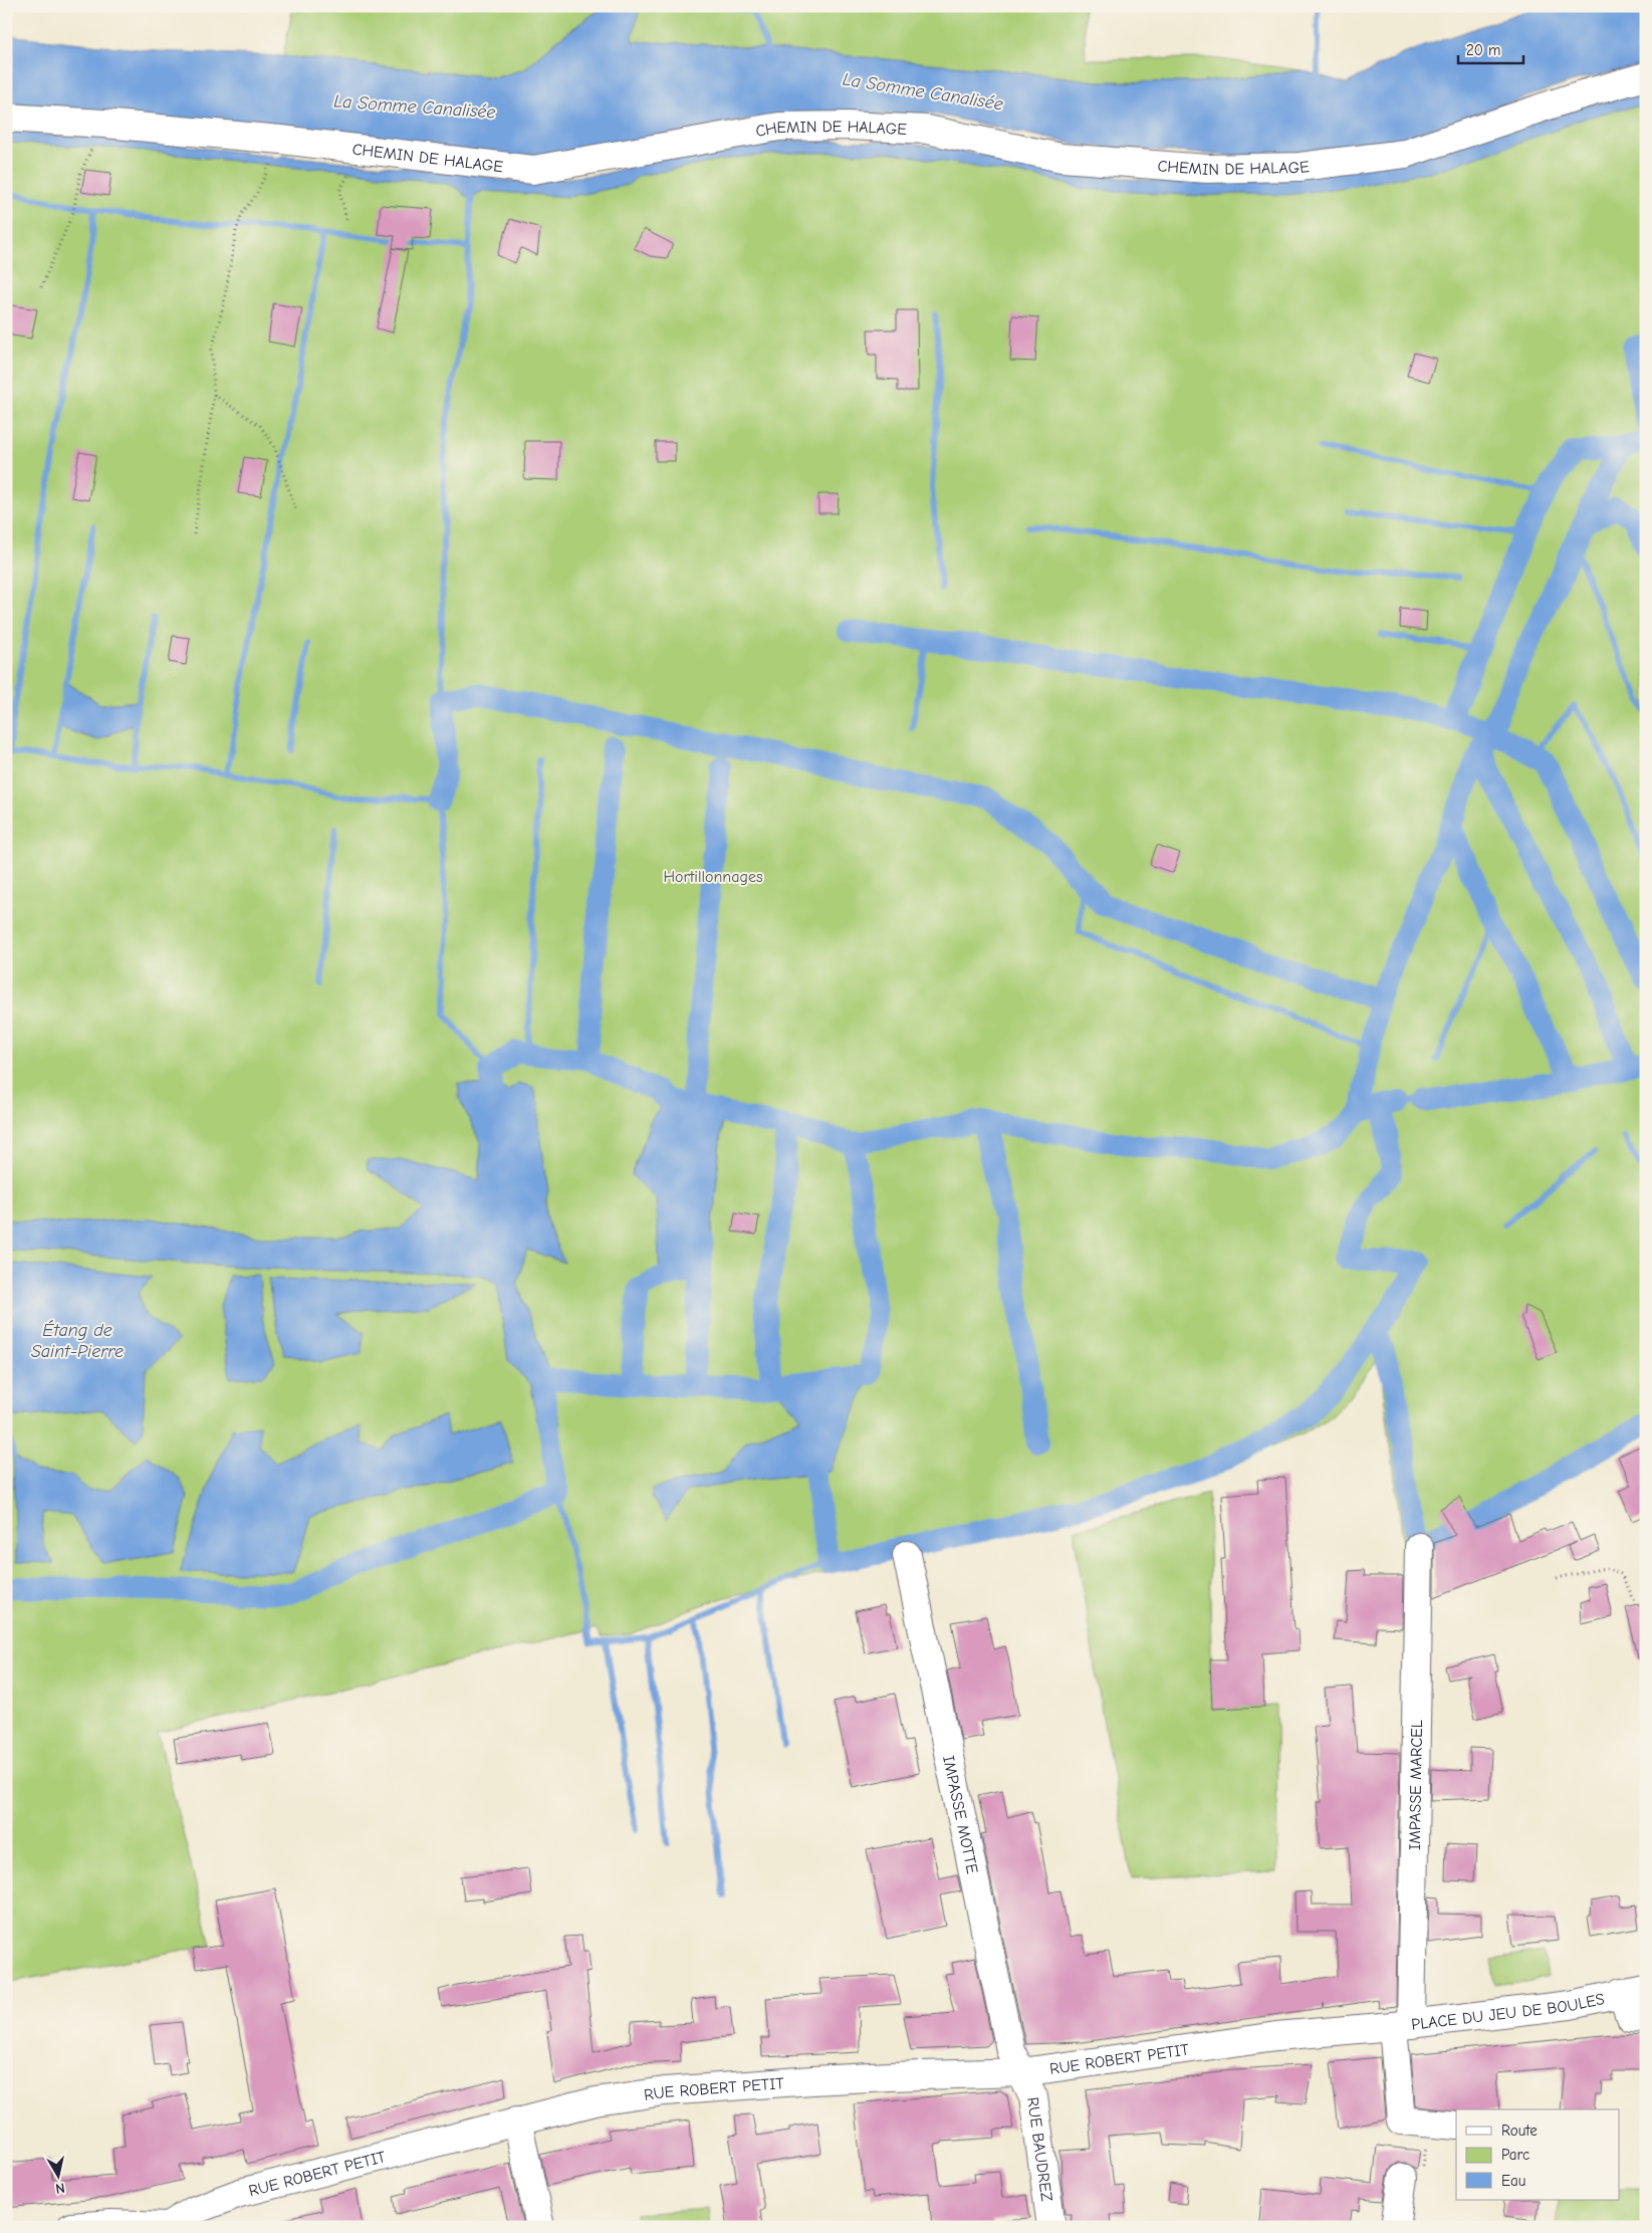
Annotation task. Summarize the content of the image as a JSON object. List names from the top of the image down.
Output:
{
  "streets": {
    "street": [
      "CHEMIN DE HALAGE",
      "IMPASSE MARCEL",
      "IMPASSE MOTTE",
      "PLACE DU JEU DE BOULES",
      "RUE ROBERT PETIT",
      "RUE BAUDREZ"
    ]
  },
  "crossings": [
    ["IMPASSE MARCEL", "PLACE DU JEU DE BOULES"],
    ["IMPASSE MOTTE", "RUE ROBERT PETIT"],
    ["IMPASSE MOTTE", "RUE BAUDREZ"],
    ["PLACE DU JEU DE BOULES", "RUE ROBERT PETIT"],
    ["RUE ROBERT PETIT", "RUE BAUDREZ"]
  ],
  "water": ["La Somme Canalisée", "Étang de Saint-Pierre"],
  "parks": ["Hortillonnages"],
  "legend": ["Route", "Parc", "Eau"],
  "scale_bar": "20 m",
  "north": "bottom"
}
